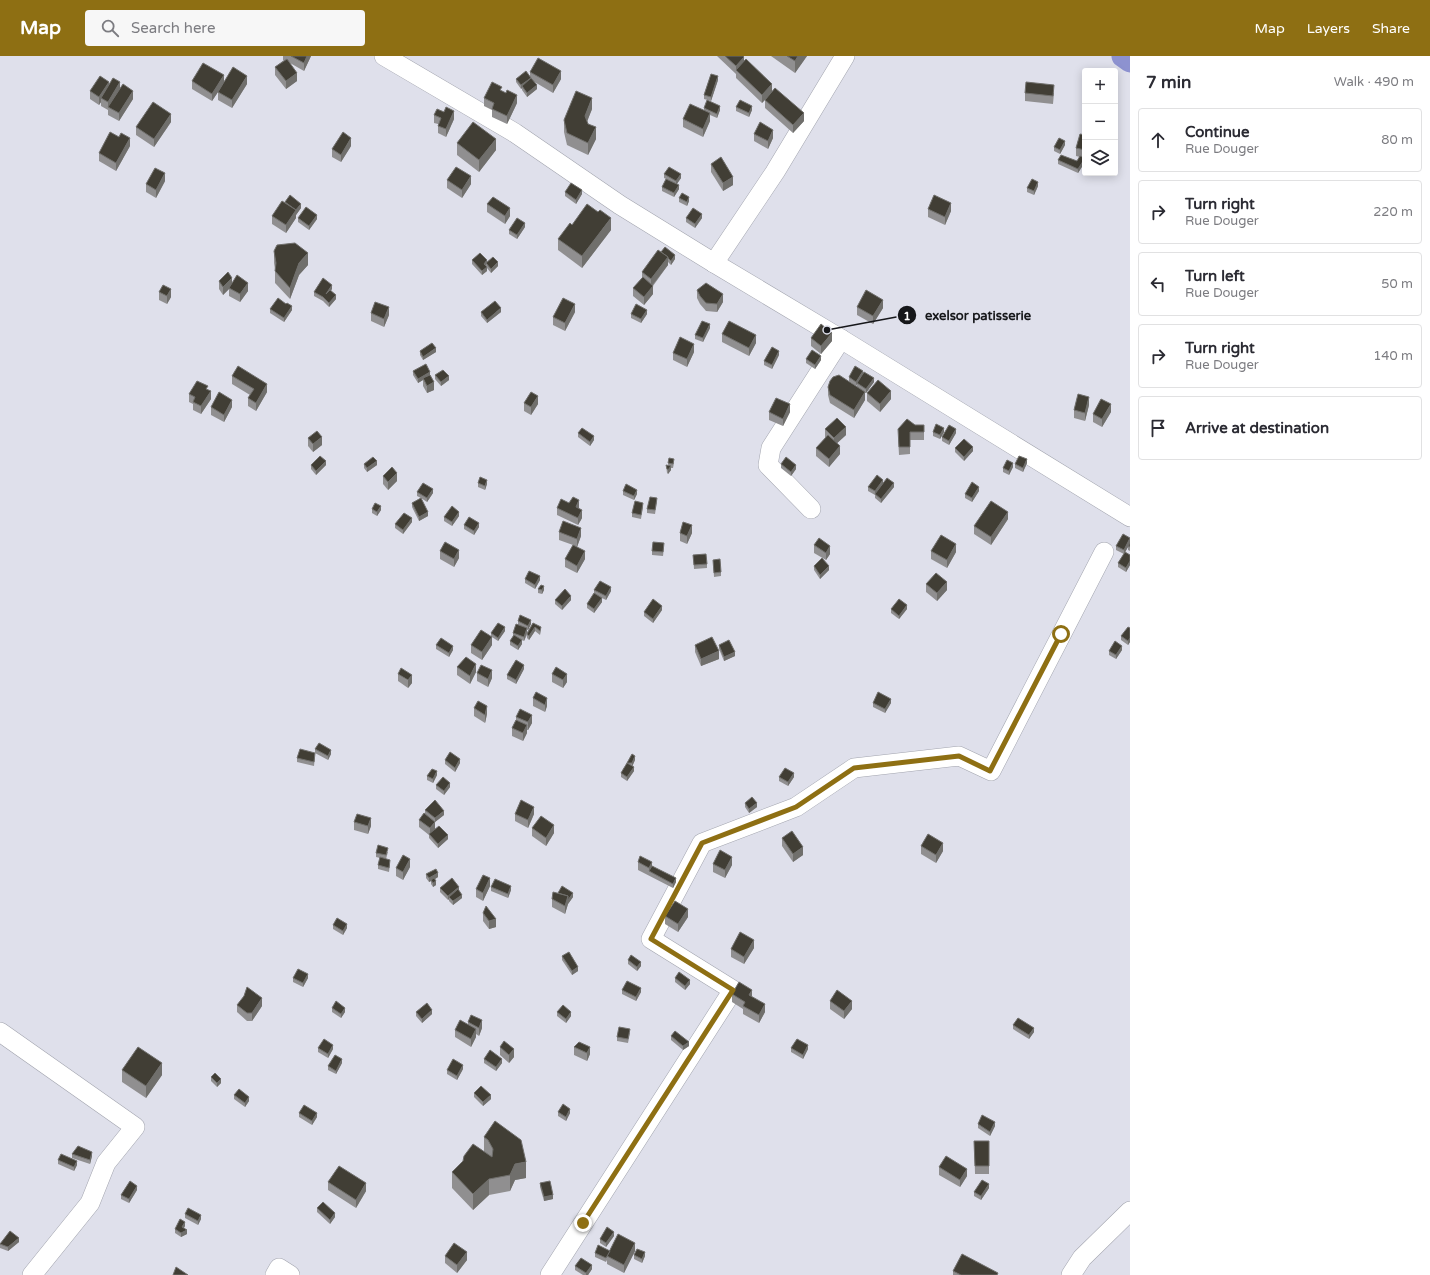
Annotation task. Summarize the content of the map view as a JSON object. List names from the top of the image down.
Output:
{
  "places": ["exelsor patisserie"],
  "page": {
    "header": "Map",
    "search": "Search here",
    "nav": ["Map", "Layers", "Share"],
    "heading": ["7 min", "Walk · 490 m"],
    "map_buttons": ["+", "−"],
    "list": [
      ["Continue", "Rue Douger", "80 m"],
      ["Turn right", "Rue Douger", "220 m"],
      ["Turn left", "Rue Douger", "50 m"],
      ["Turn right", "Rue Douger", "140 m"],
      "Arrive at destination"
    ]
  }
}
